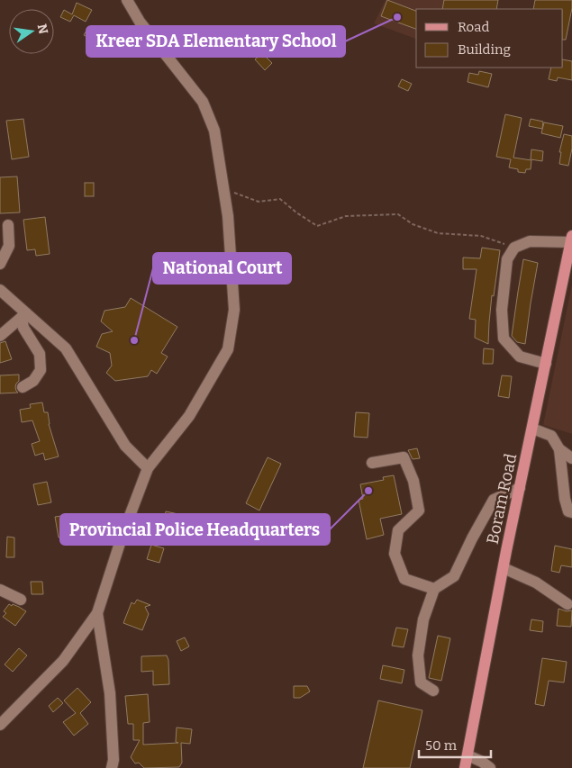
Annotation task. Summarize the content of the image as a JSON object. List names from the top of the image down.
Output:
{
  "streets": {
    "main road": ["Boram Road"]
  },
  "places": ["Kreer SDA Elementary School", "National Court", "Provincial Police Headquarters"],
  "legend": ["Road", "Building"],
  "scale_bar": "50 m",
  "north": "right"
}
